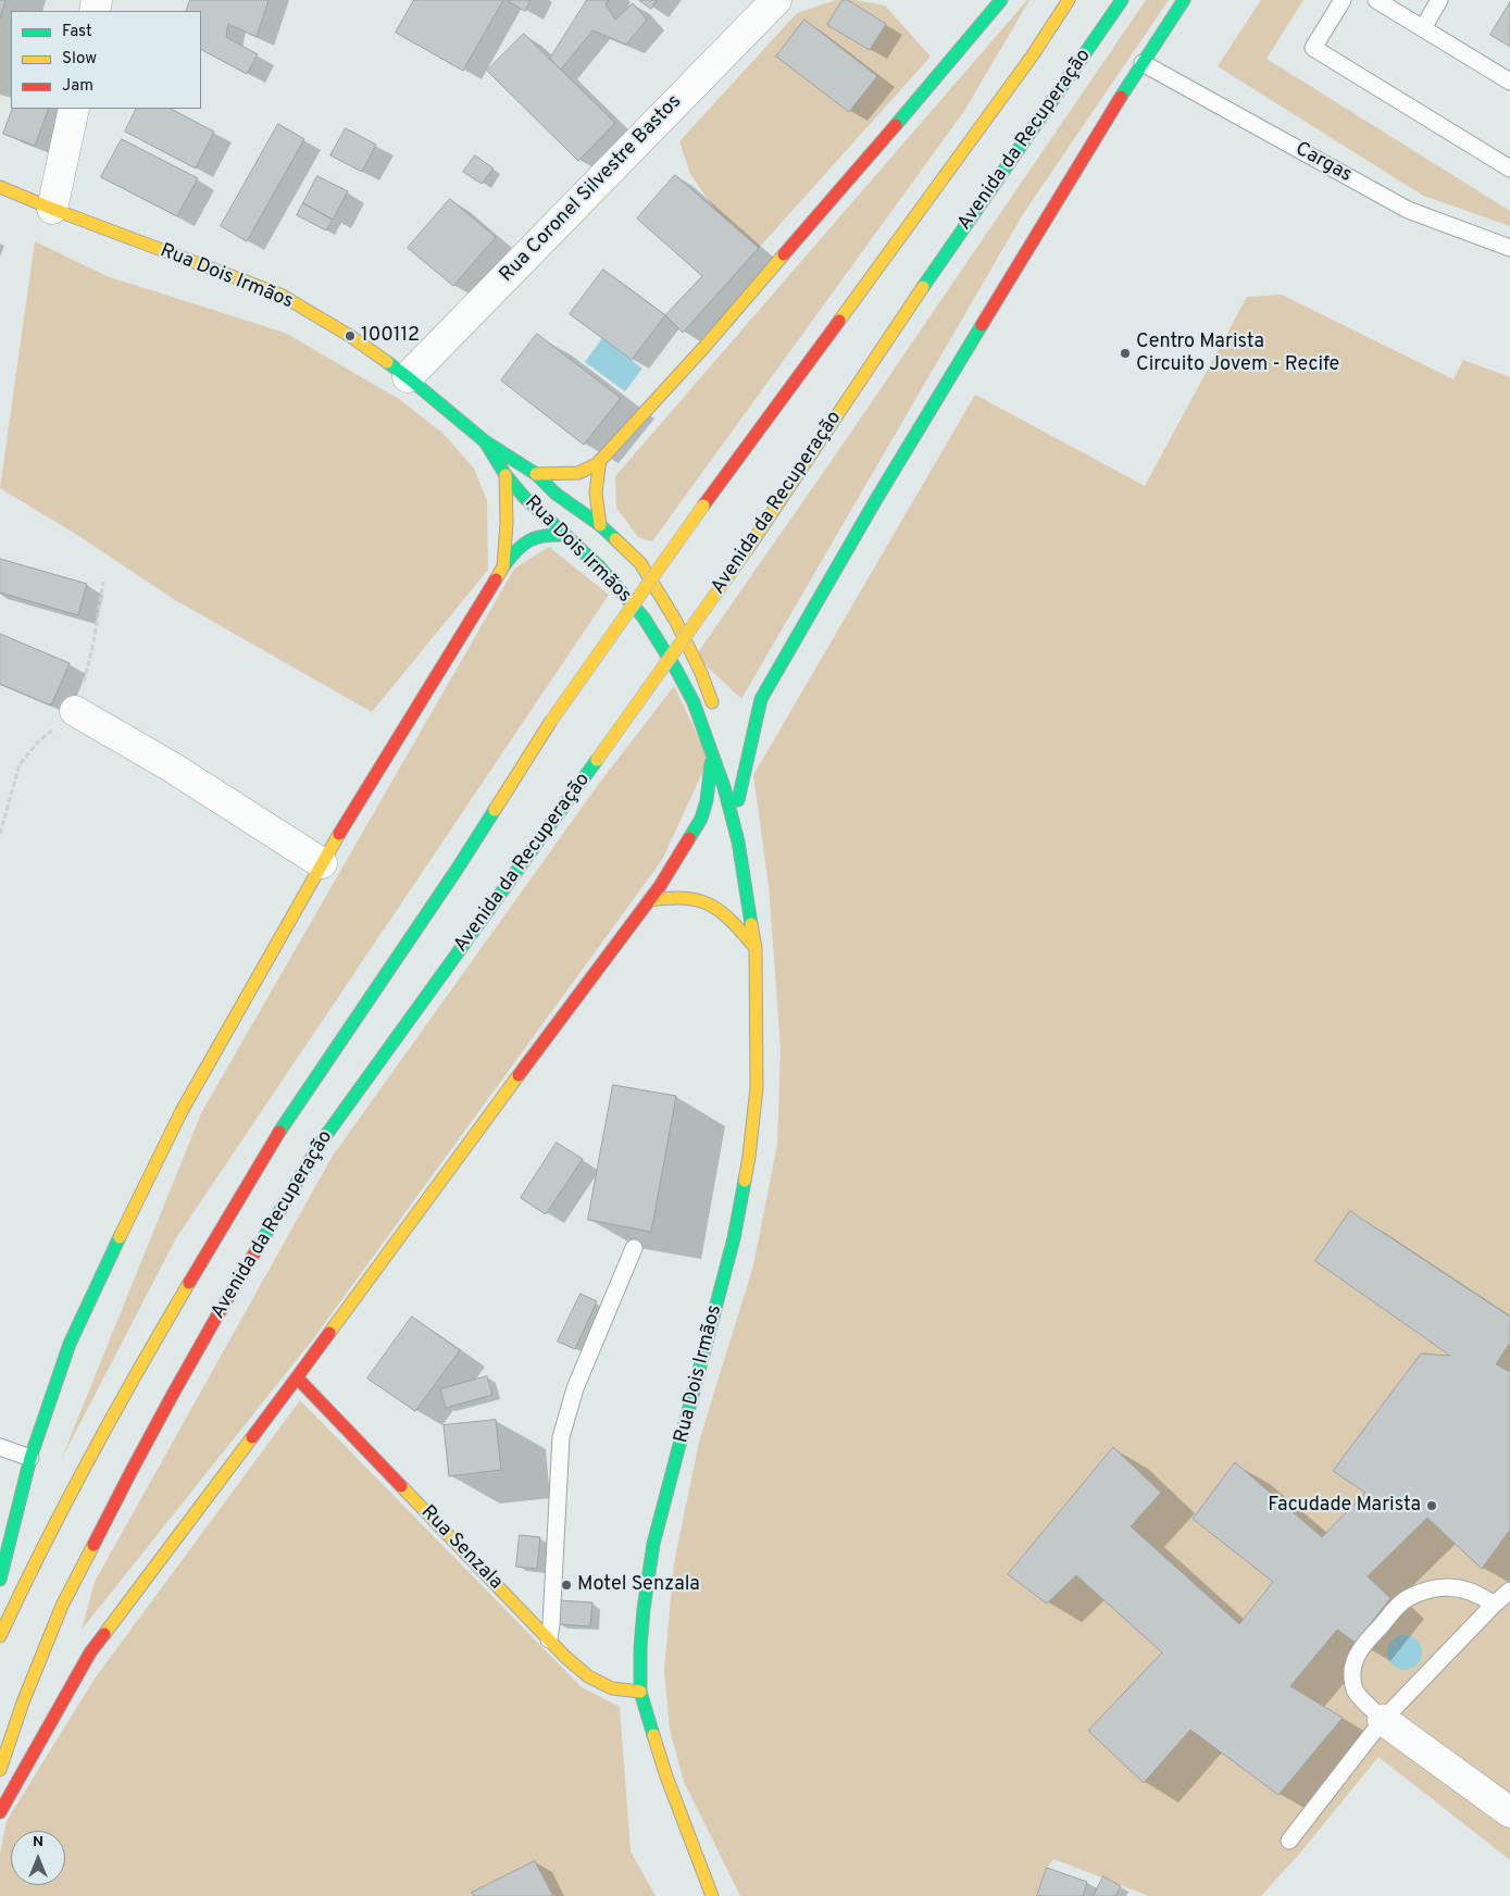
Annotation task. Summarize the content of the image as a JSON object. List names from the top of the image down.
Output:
{
  "streets": {
    "main road": ["Avenida da Recuperação", "Rua Dois Irmãos", "Rua Senzala"],
    "street": ["Rua Coronel Silvestre Bastos"],
    "lane": ["Cargas"]
  },
  "crossings": [
    ["Rua Coronel Silvestre Bastos", "Rua Dois Irmãos"],
    ["Rua Dois Irmãos", "Rua Senzala"]
  ],
  "places": [
    "100112",
    "Centro Marista Circuito Jovem - Recife",
    "Facudade Marista",
    "Motel Senzala"
  ],
  "legend": ["Fast", "Slow", "Jam"],
  "north": "top"
}
